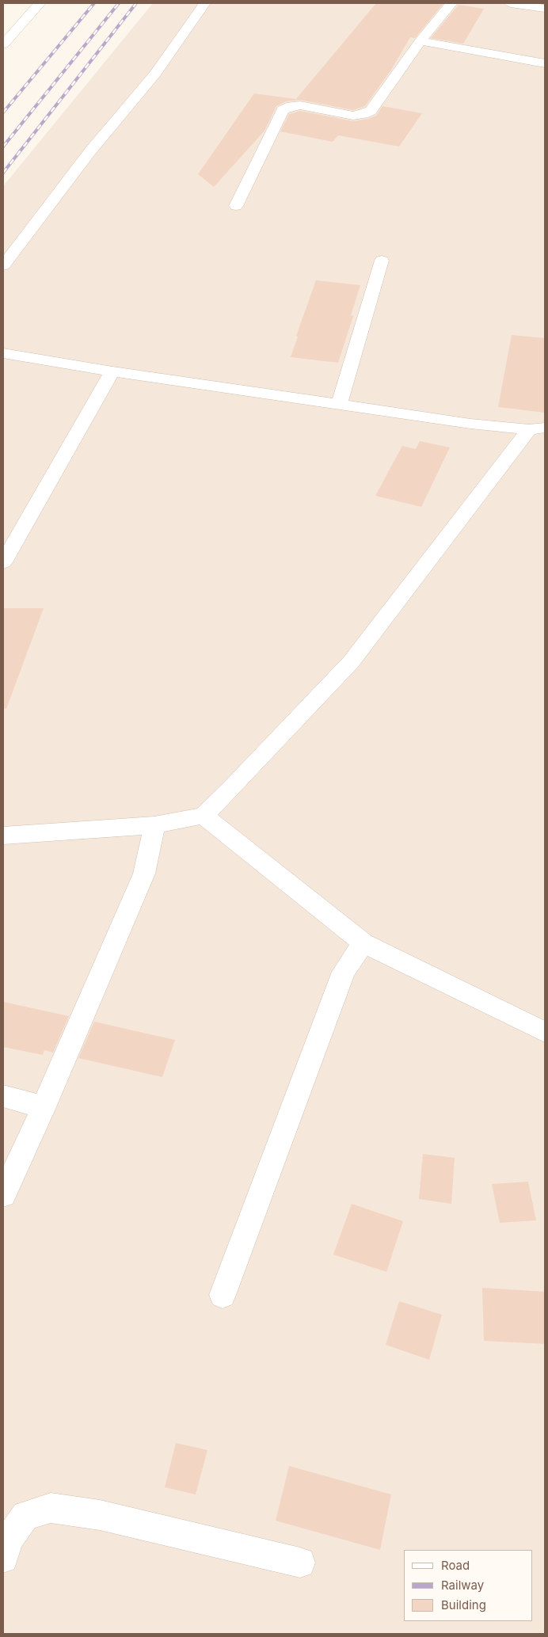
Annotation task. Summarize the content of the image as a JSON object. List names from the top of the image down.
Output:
{
  "legend": ["Road", "Railway", "Building"]
}
